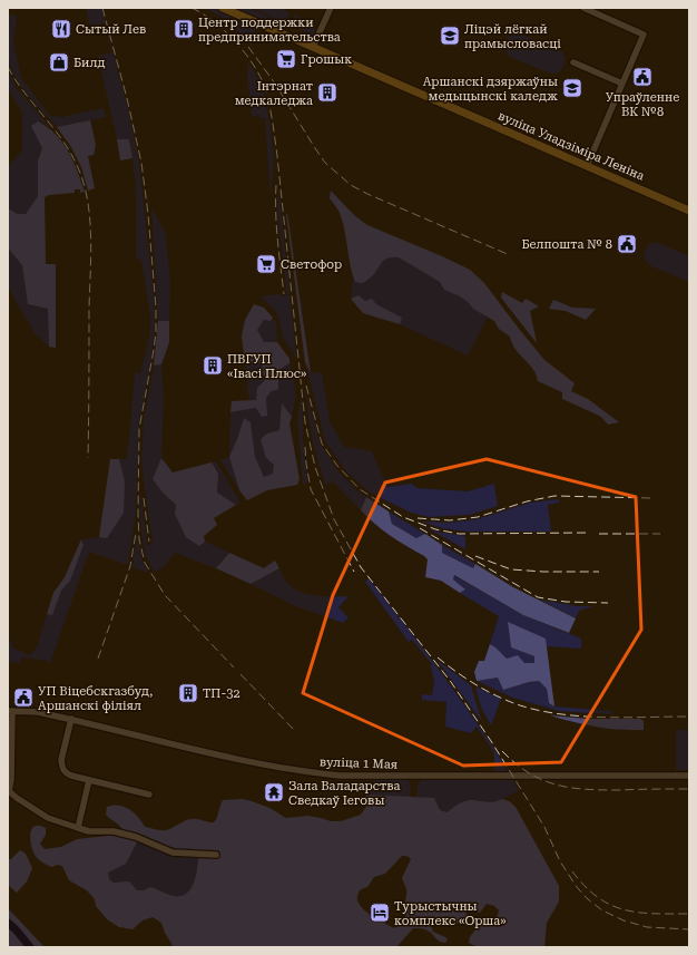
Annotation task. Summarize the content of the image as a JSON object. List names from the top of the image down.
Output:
{
  "streets": {
    "main road": ["вуліца Уладзіміра Леніна"],
    "street": ["вуліца 1 Мая"]
  },
  "places": {
    "restaurant": ["Сытый Лев"],
    "building": [
      "Центр поддержки предпринимательства",
      "Інтэрнат медкаледжа",
      "ПВГУП «Івасі Плюс»",
      "ТП-32"
    ],
    "school or university": ["Ліцэй лёгкай прамысловасці", "Аршанскі дзяржаўны медыцынскі каледж"],
    "supermarket": ["Грошык", "Светофор"],
    "shop": ["Билд"],
    "public building": ["Упраўленне ВК №8", "Белпошта № 8", "УП Віцебскгазбуд, Аршанскі філіял"],
    "temple": ["Зала Валадарства Сведкаў Іеговы"],
    "hotel": ["Турыстычны комплекс «Орша»"]
  }
}
